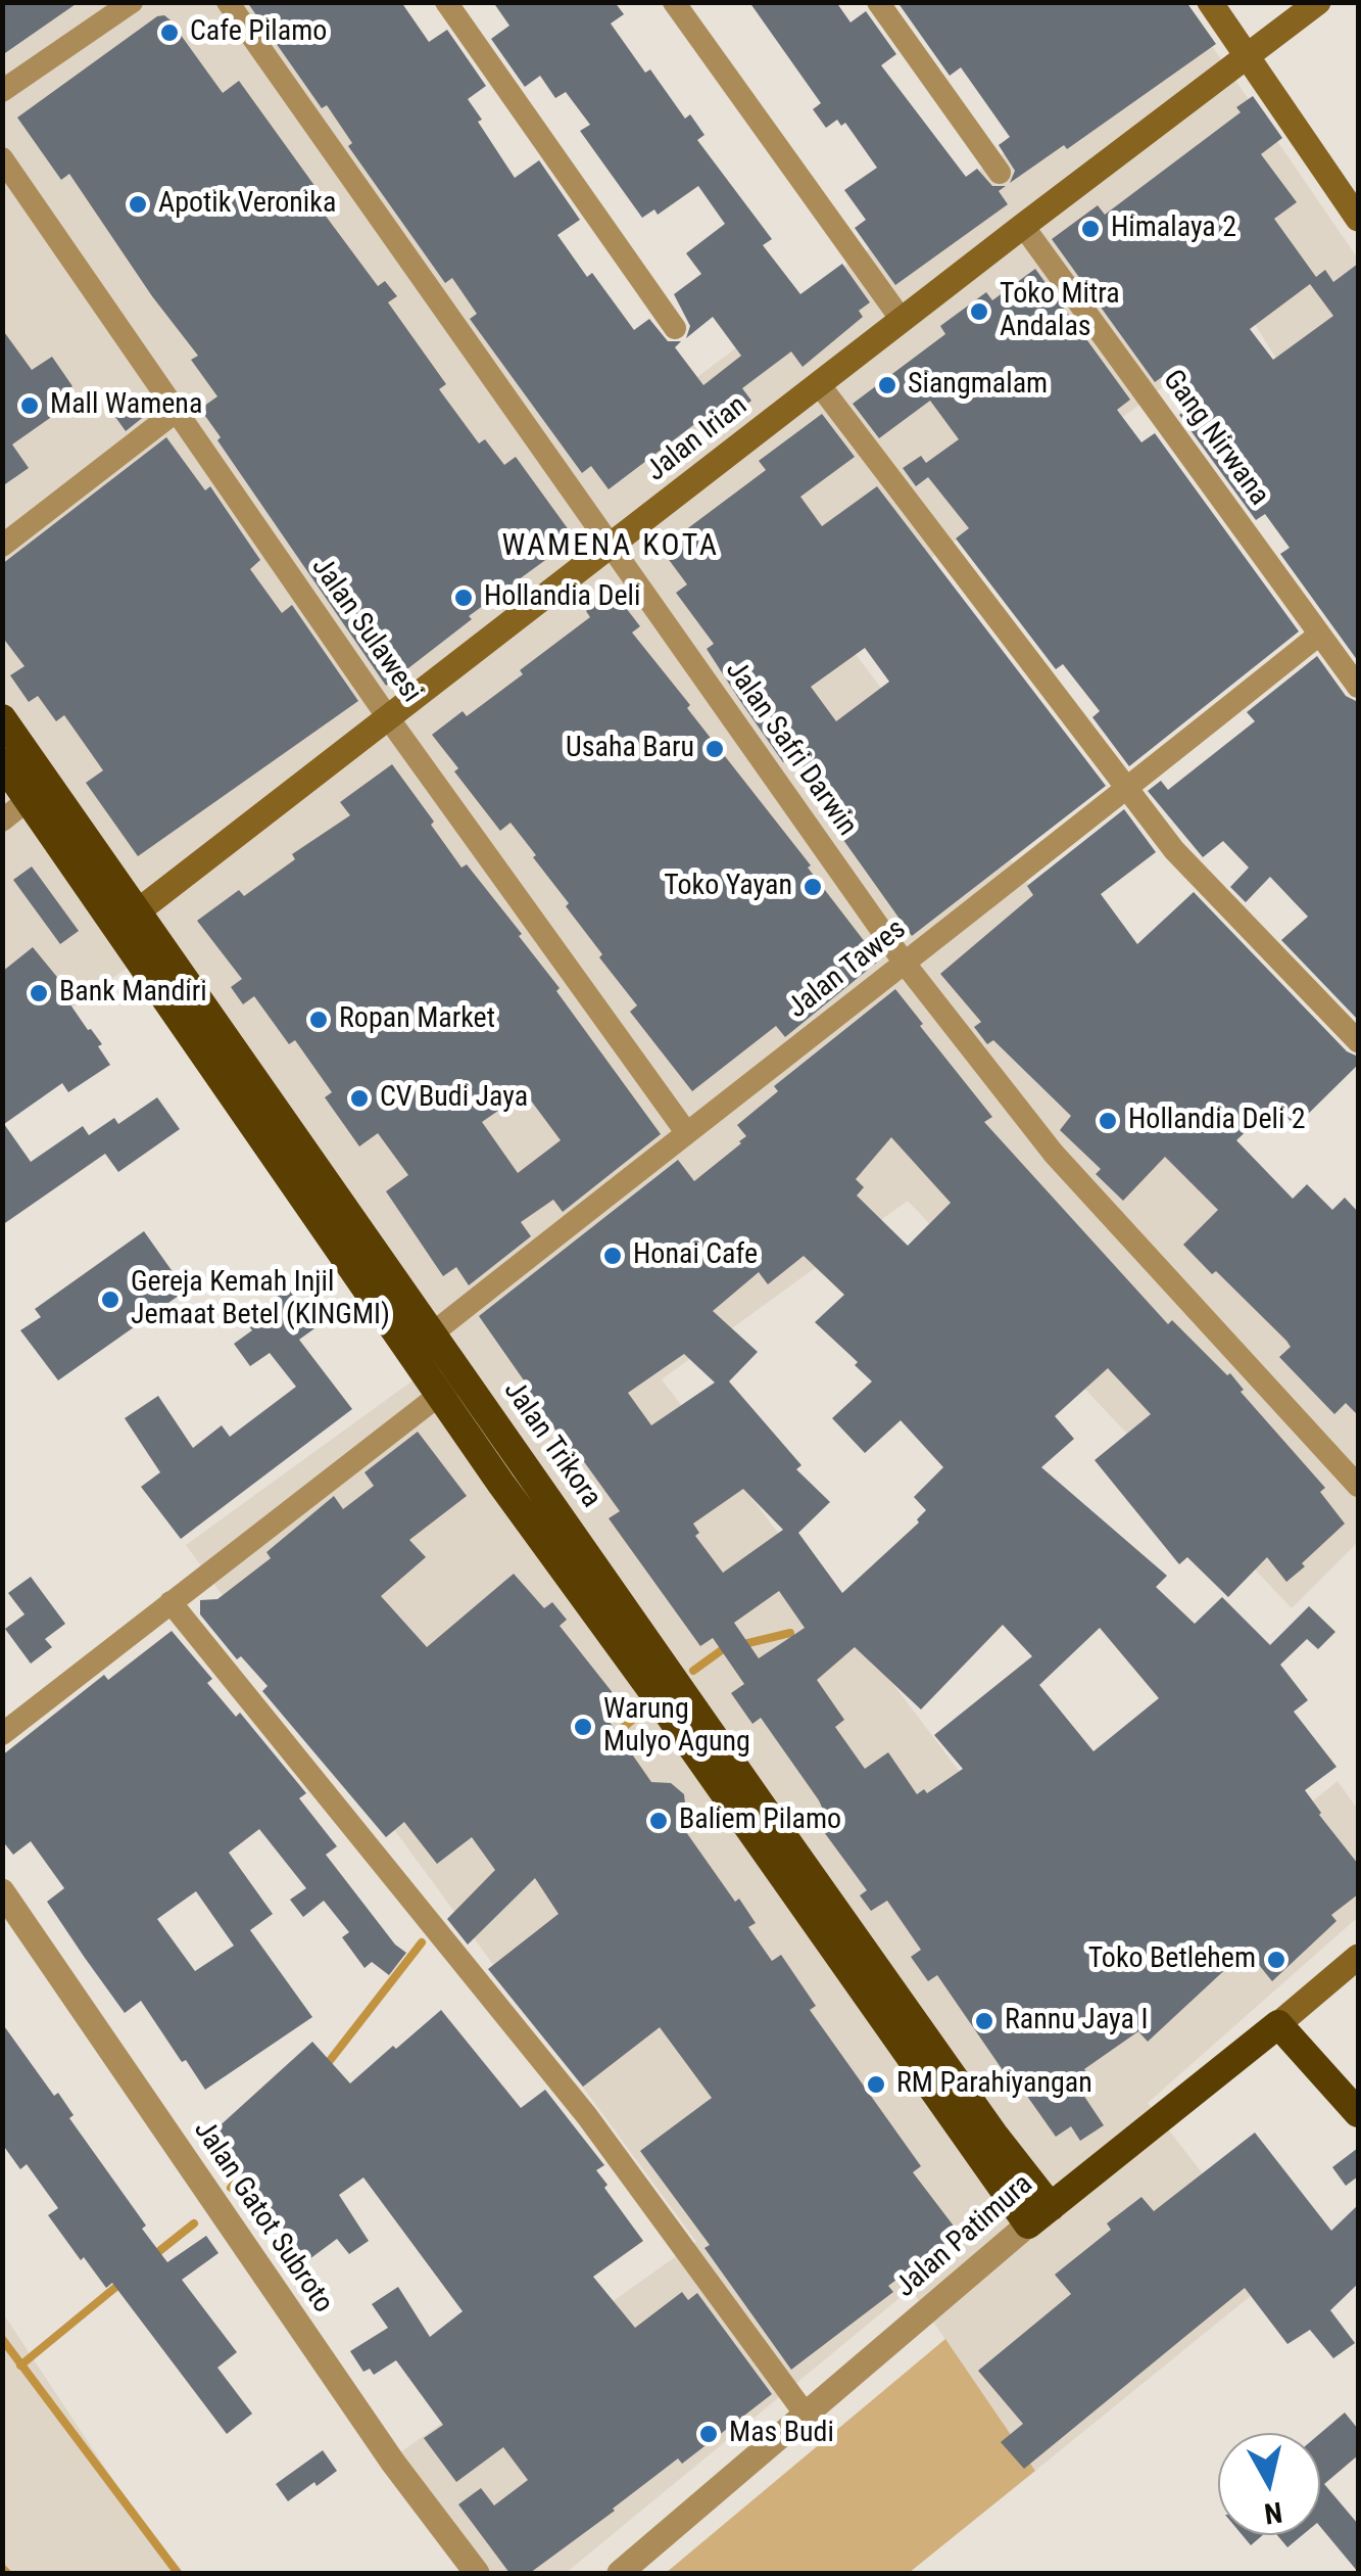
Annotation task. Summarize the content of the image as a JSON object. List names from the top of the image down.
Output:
{
  "streets": {
    "highway": ["Jalan Trikora", "Jalan Patimura"],
    "main road": ["Jalan Irian"],
    "street": [
      "Gang Nirwana",
      "Jalan Sulawesi",
      "Jalan Safri Darwin",
      "Jalan Tawes",
      "Jalan Gatot Subroto"
    ]
  },
  "crossings": [
    ["Gang Nirwana", "Jalan Irian"],
    ["Gang Nirwana", "Jalan Tawes"],
    ["Jalan Irian", "Jalan Sulawesi"],
    ["Jalan Irian", "Jalan Safri Darwin"],
    ["Jalan Irian", "Jalan Trikora"],
    ["Jalan Sulawesi", "Jalan Tawes"],
    ["Jalan Safri Darwin", "Jalan Tawes"],
    ["Jalan Tawes", "Jalan Trikora"],
    ["Jalan Trikora", "Jalan Patimura"]
  ],
  "districts": ["WAMENA KOTA"],
  "places": [
    "Cafe Pilamo",
    "Apotik Veronika",
    "Himalaya 2",
    "Toko Mitra Andalas",
    "Siangmalam",
    "Mall Wamena",
    "Hollandia Deli",
    "Usaha Baru",
    "Toko Yayan",
    "Bank Mandiri",
    "Ropan Market",
    "CV Budi Jaya",
    "Hollandia Deli 2",
    "Honai Cafe",
    "Gereja Kemah Injil Jemaat Betel (KINGMI)",
    "Warung Mulyo Agung",
    "Baliem Pilamo",
    "Toko Betlehem",
    "Rannu Jaya I",
    "RM Parahiyangan",
    "Mas Budi"
  ],
  "north": "bottom"
}
